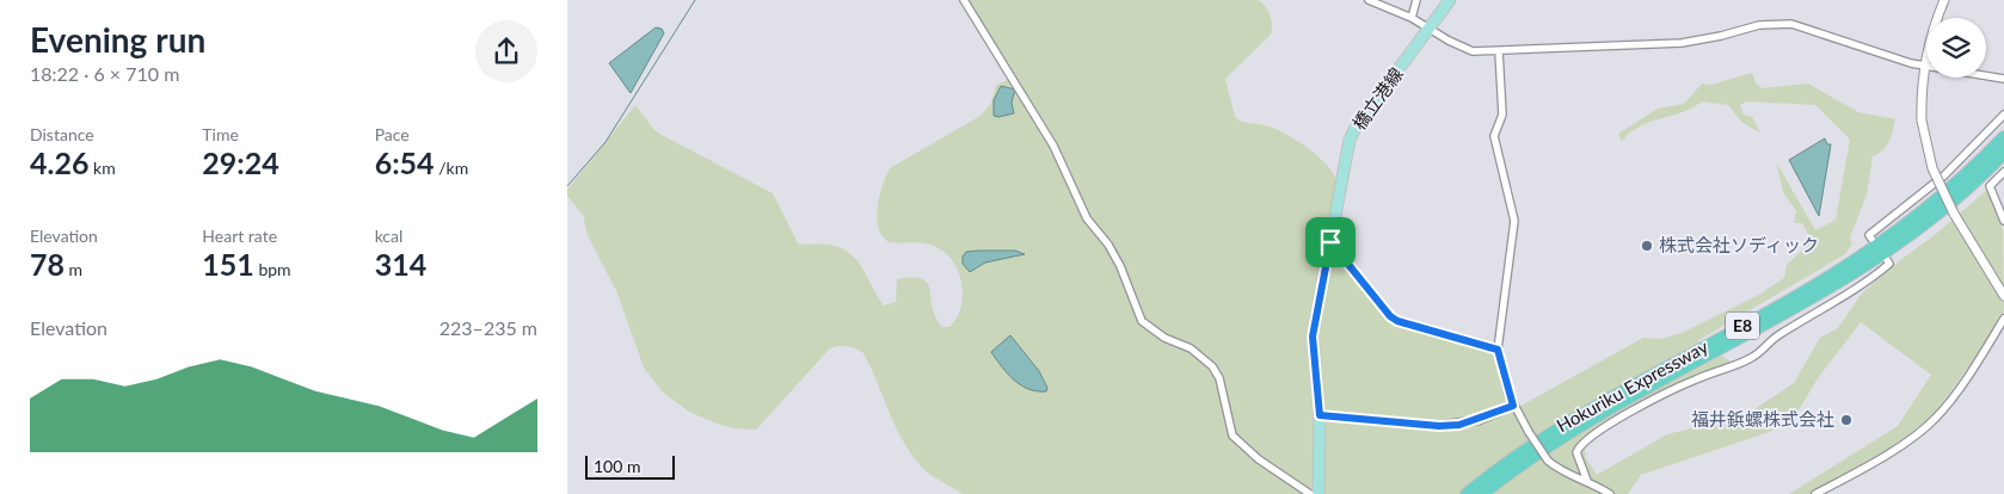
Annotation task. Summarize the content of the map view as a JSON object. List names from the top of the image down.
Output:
{
  "streets": {
    "highway": ["E8", "Hokuriku Expressway"],
    "main road": ["橋立港線"]
  },
  "places": ["株式会社ソディック", "福井鋲螺株式会社"],
  "scale_bar": "100 m",
  "page": {
    "heading": ["Evening run", "18:22 · 6 × 710 m"],
    "stats": [
      ["Distance", "4.26 km"],
      ["Time", "29:24"],
      ["Pace", "6:54 /km"],
      ["Elevation", "78 m"],
      ["Heart rate", "151 bpm"],
      ["kcal", "314"]
    ],
    "chart": ["Elevation", "223–235 m"],
    "scale": "100 m"
  }
}
